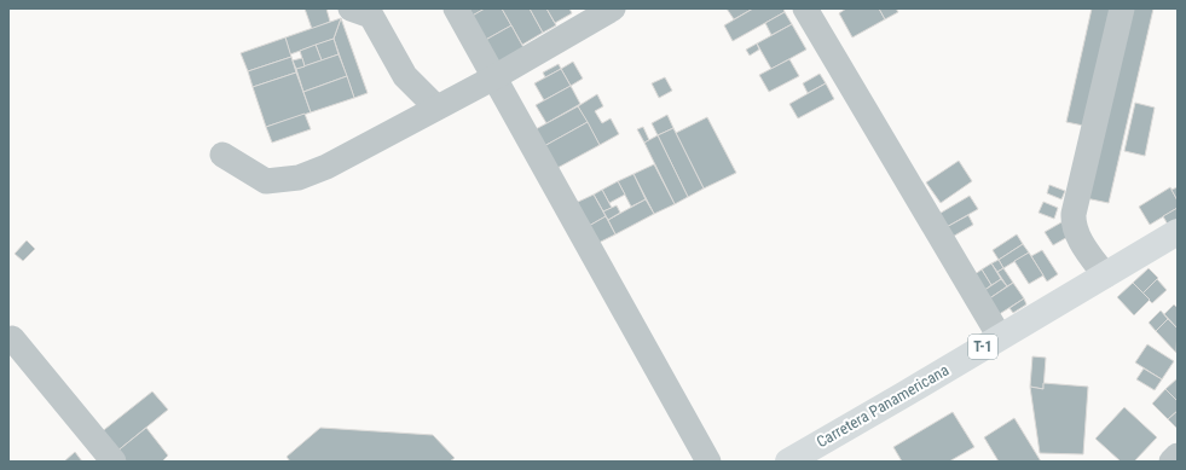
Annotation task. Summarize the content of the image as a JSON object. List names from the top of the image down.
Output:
{
  "streets": {
    "highway": ["T-1", "Carretera Panamericana"]
  }
}
